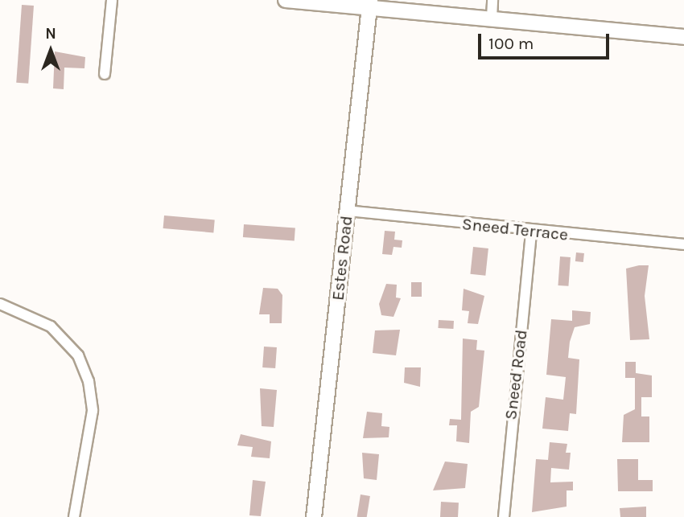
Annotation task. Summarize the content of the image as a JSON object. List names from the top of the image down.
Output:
{
  "streets": {
    "main road": ["Estes Road"],
    "street": ["Sneed Terrace", "Sneed Road"]
  },
  "crossings": [
    ["Sneed Terrace", "Estes Road"],
    ["Sneed Terrace", "Sneed Road"]
  ],
  "scale_bar": "100 m",
  "north": "top"
}
